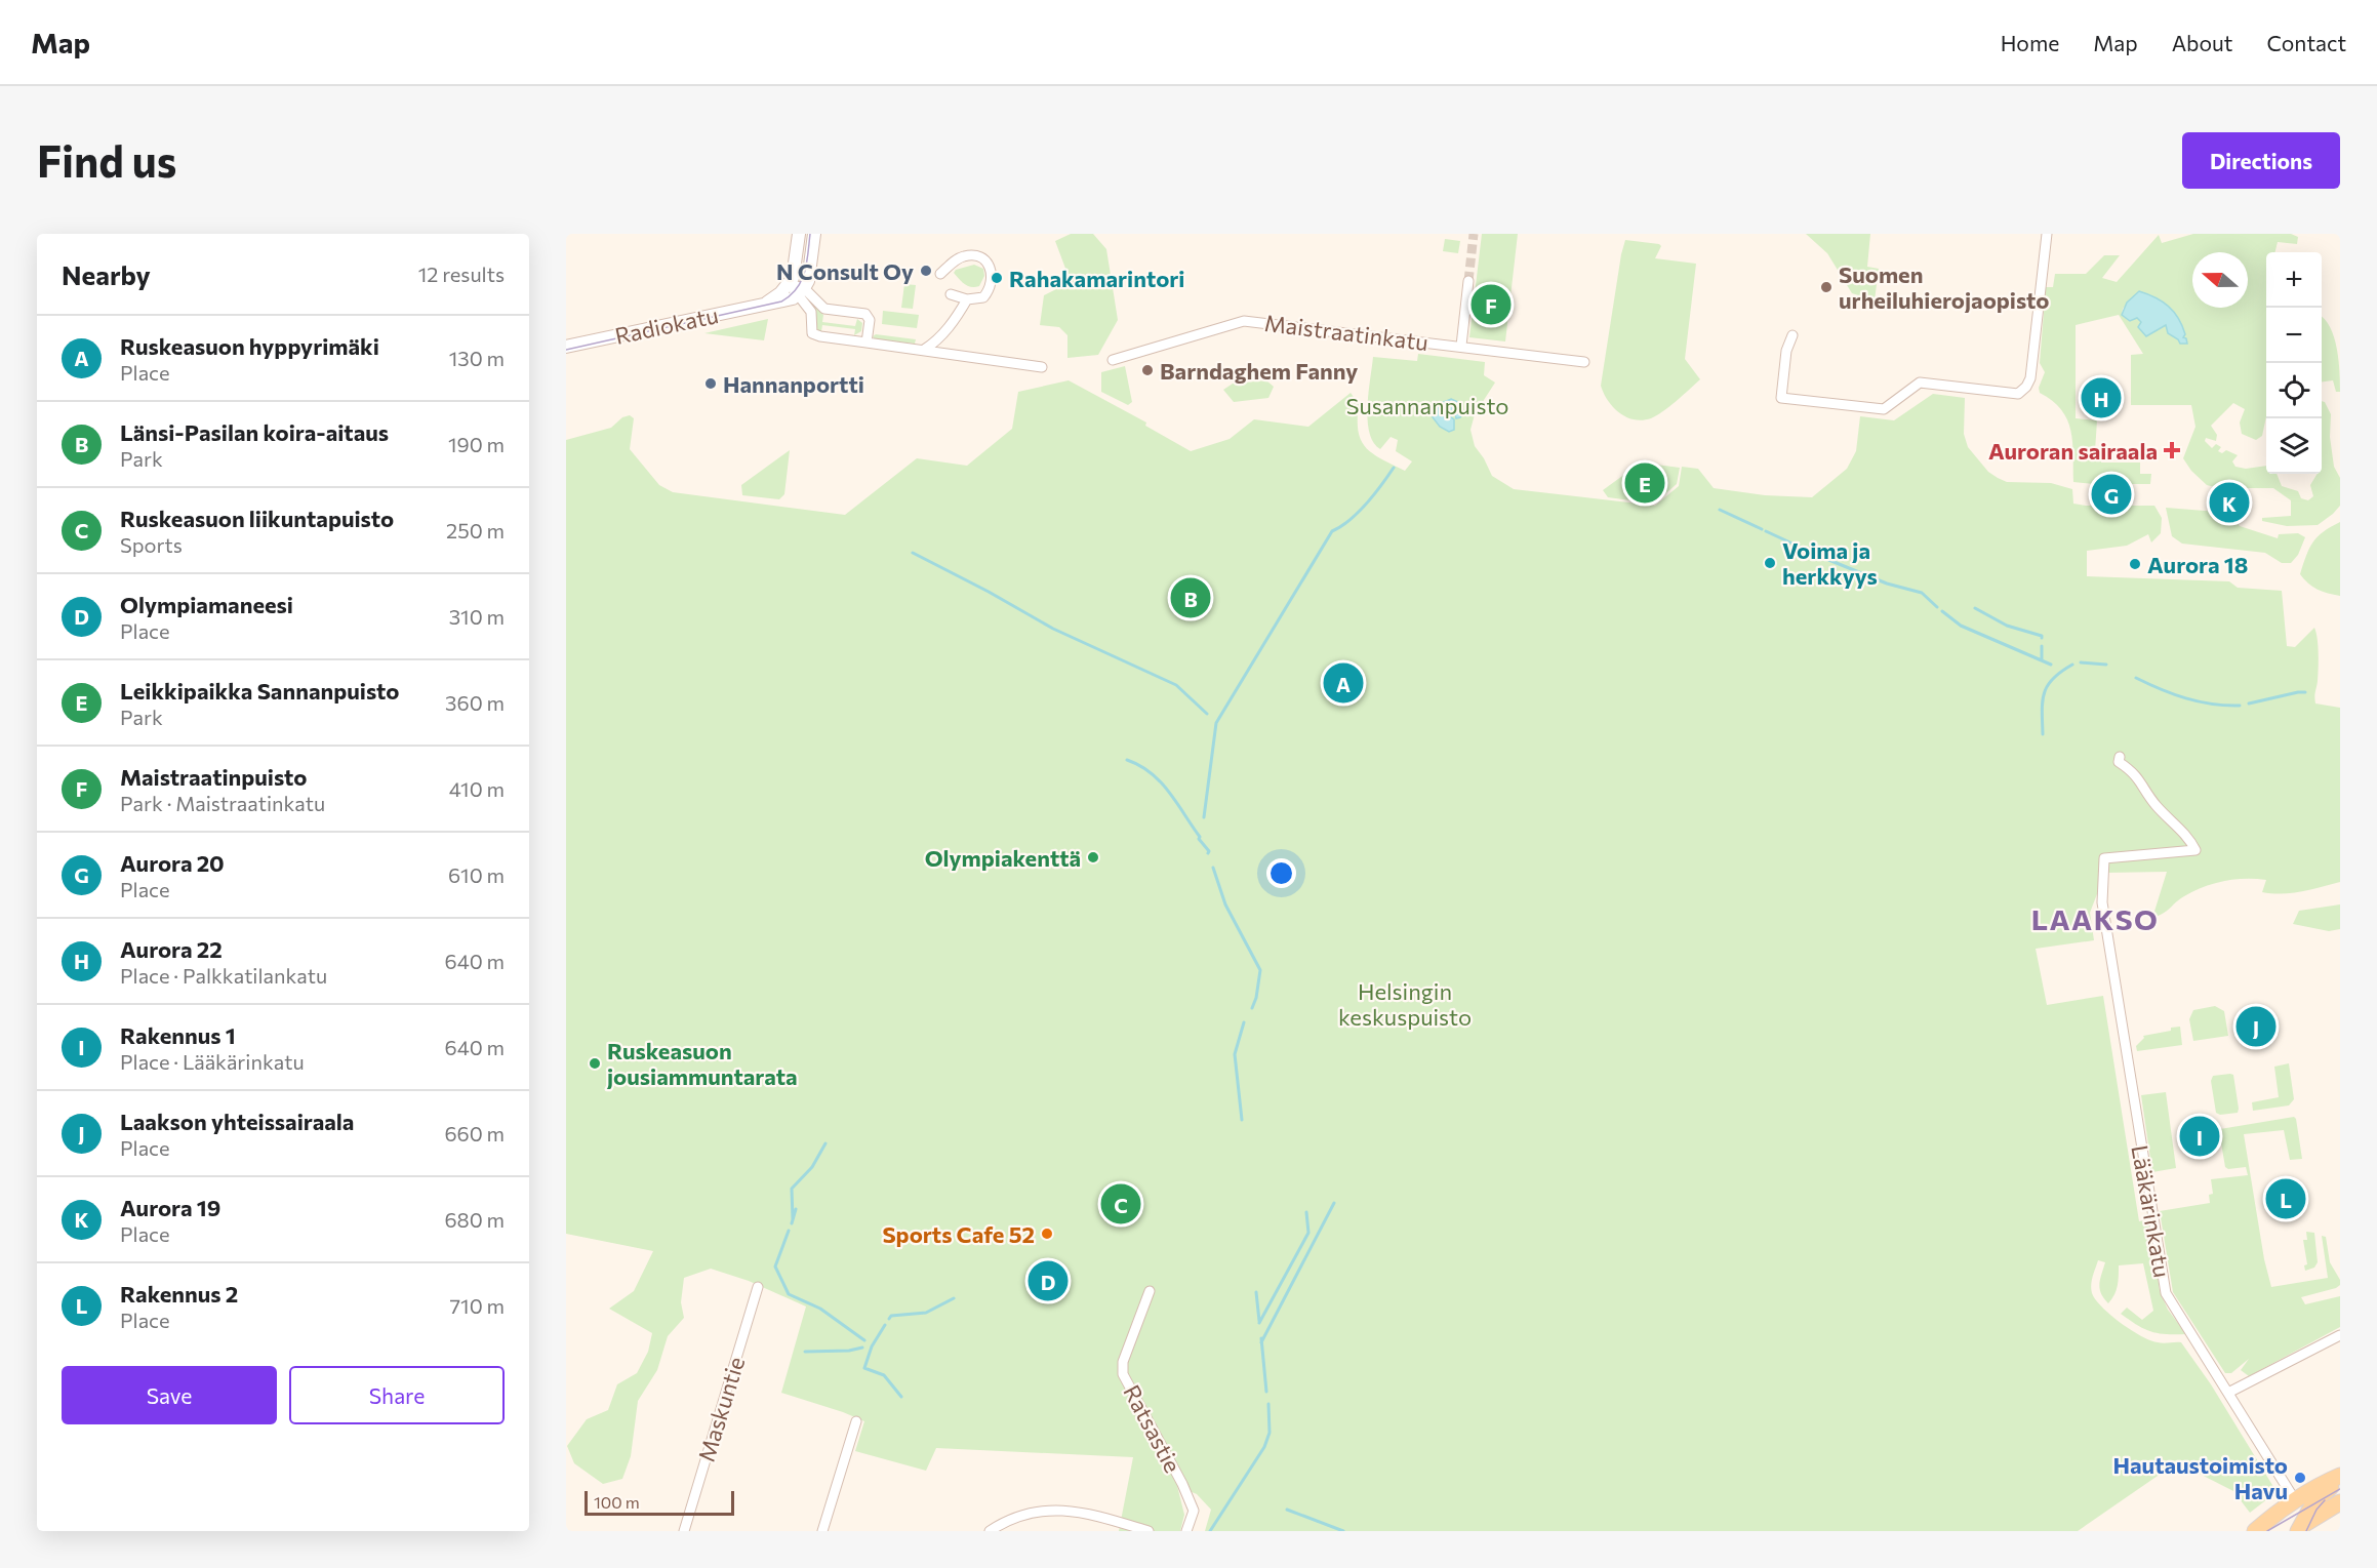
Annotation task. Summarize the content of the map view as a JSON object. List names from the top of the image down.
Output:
{
  "streets": {
    "street": [
      "Radiokatu",
      "Maistraatinkatu",
      "Lääkärinkatu",
      "Maskuntie",
      "Ratsastie"
    ]
  },
  "districts": ["LAAKSO"],
  "parks": ["Susannanpuisto", "Helsingin keskuspuisto"],
  "places": {
    "other": [
      "N Consult Oy",
      "Rahakamarintori",
      "Suomen urheiluhierojaopisto",
      "Barndaghem Fanny",
      "Hannanportti",
      "Voima ja herkkyys",
      "Aurora 18",
      "Olympiakenttä",
      "Ruskeasuon jousiammuntarata",
      "Sports Cafe 52",
      "Hautaustoimisto Havu"
    ],
    "health": ["Auroran sairaala"]
  },
  "scale_bar": "100 m",
  "north": "left",
  "page": {
    "header": "Map",
    "nav": [
      "Home",
      "Map",
      "About",
      "Contact"
    ],
    "buttons": [
      "Directions",
      ["Save", "Share"]
    ],
    "title": "Find us",
    "heading": ["Nearby", "12 results"],
    "map_buttons": ["+", "−"],
    "pins": [
      "F",
      "H",
      "E",
      "G",
      "K",
      "B",
      "A",
      "J",
      "I",
      "L",
      "C",
      "D"
    ],
    "list": [
      {
        "mark": "A",
        "name": "Ruskeasuon hyppyrimäki",
        "note": "Place",
        "value": "130 m"
      },
      {
        "mark": "B",
        "name": "Länsi-Pasilan koira-aitaus",
        "note": "Park",
        "value": "190 m"
      },
      {
        "mark": "C",
        "name": "Ruskeasuon liikuntapuisto",
        "note": "Sports",
        "value": "250 m"
      },
      {
        "mark": "D",
        "name": "Olympiamaneesi",
        "note": "Place",
        "value": "310 m"
      },
      {
        "mark": "E",
        "name": "Leikkipaikka Sannanpuisto",
        "note": "Park",
        "value": "360 m"
      },
      {
        "mark": "F",
        "name": "Maistraatinpuisto",
        "note": "Park · Maistraatinkatu",
        "value": "410 m"
      },
      {
        "mark": "G",
        "name": "Aurora 20",
        "note": "Place",
        "value": "610 m"
      },
      {
        "mark": "H",
        "name": "Aurora 22",
        "note": "Place · Palkkatilankatu",
        "value": "640 m"
      },
      {
        "mark": "I",
        "name": "Rakennus 1",
        "note": "Place · Lääkärinkatu",
        "value": "640 m"
      },
      {
        "mark": "J",
        "name": "Laakson yhteissairaala",
        "note": "Place",
        "value": "660 m"
      },
      {
        "mark": "K",
        "name": "Aurora 19",
        "note": "Place",
        "value": "680 m"
      },
      {
        "mark": "L",
        "name": "Rakennus 2",
        "note": "Place",
        "value": "710 m"
      }
    ],
    "scale": "100 m"
  }
}
